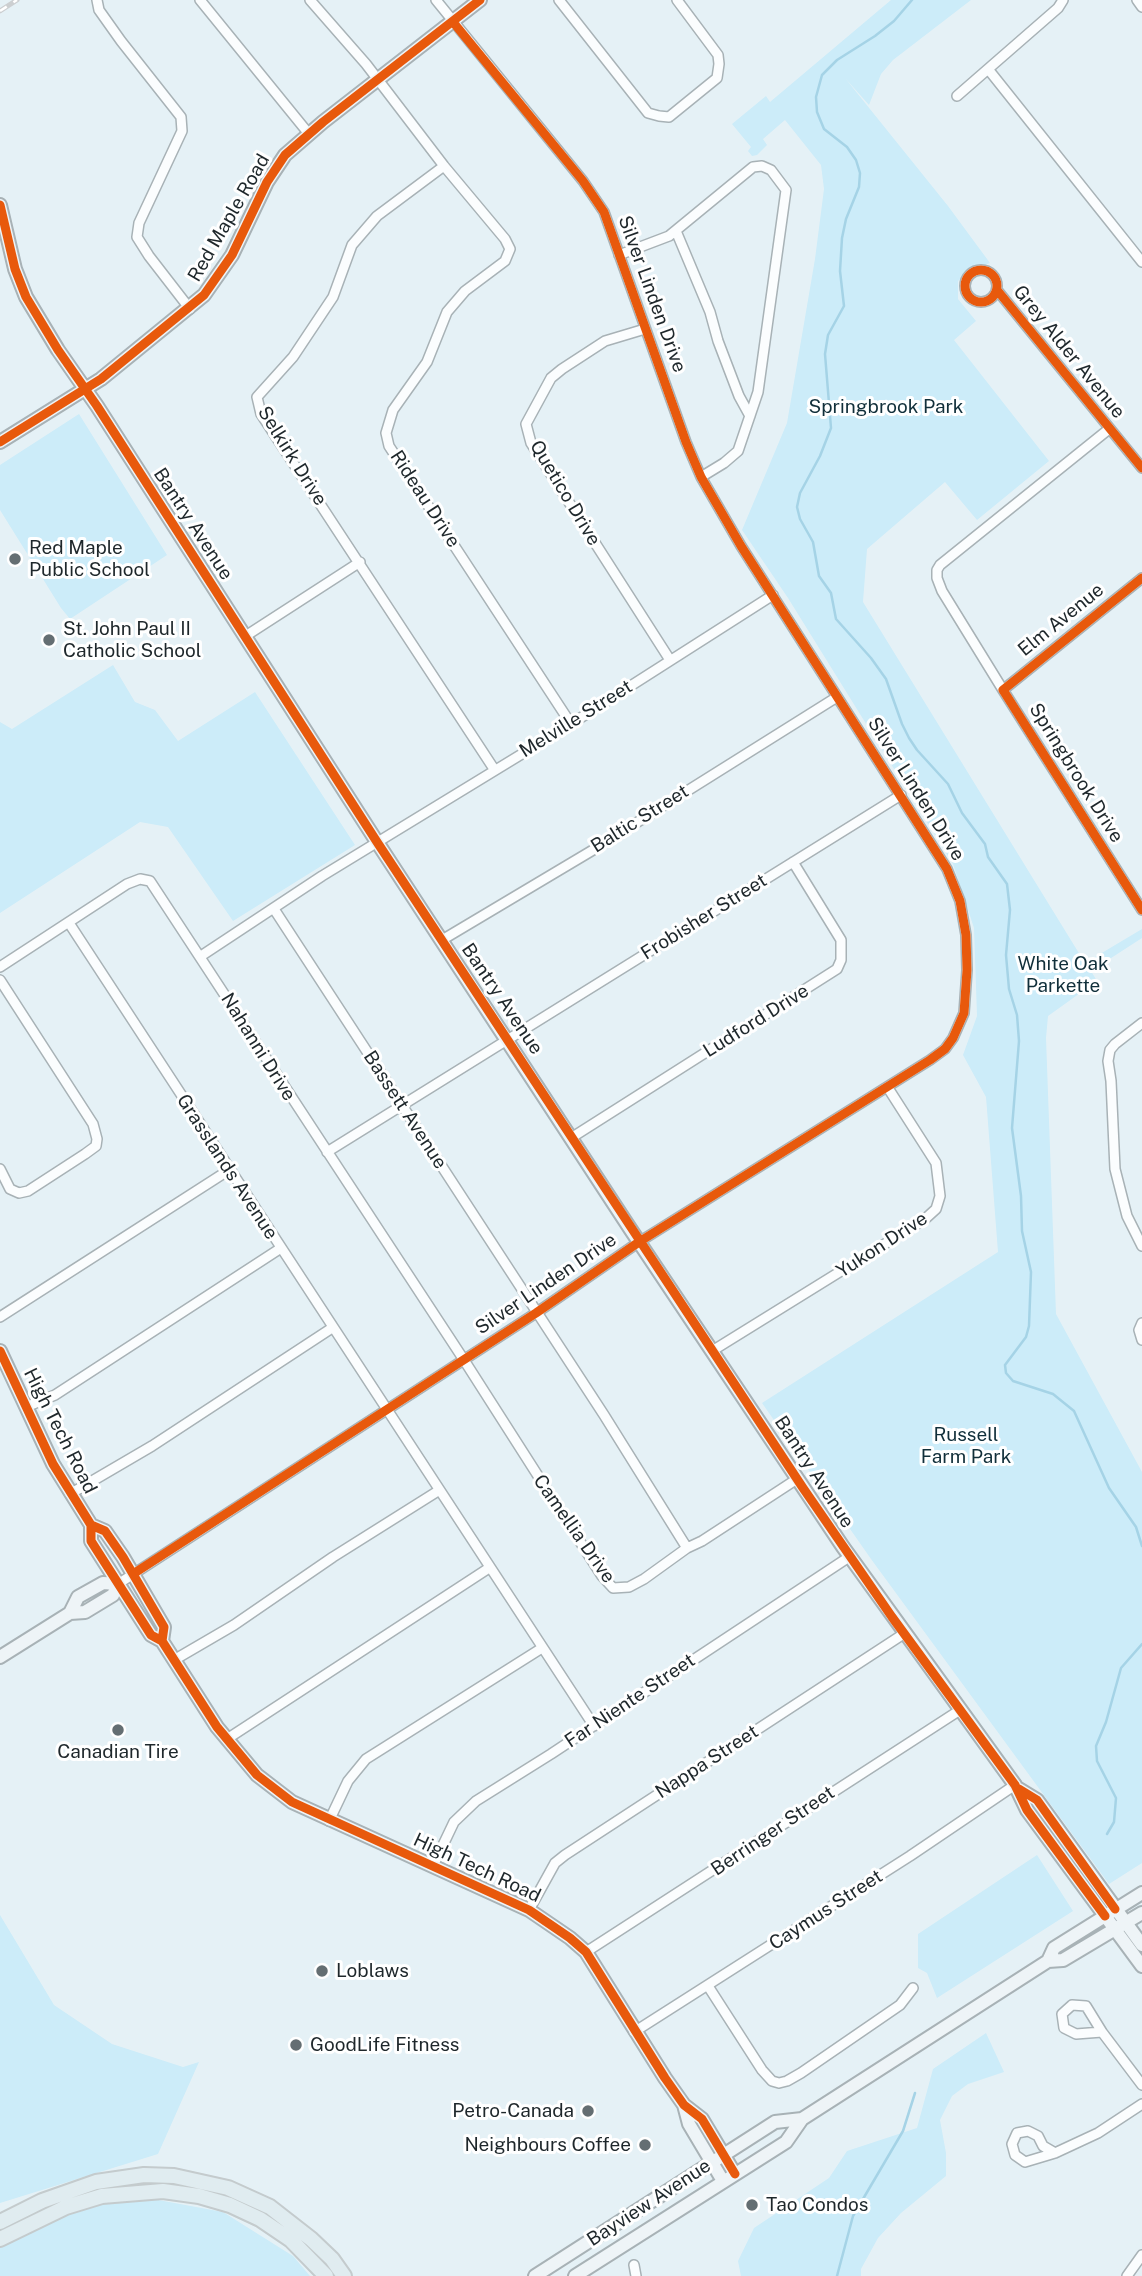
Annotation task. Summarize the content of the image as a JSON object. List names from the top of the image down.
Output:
{
  "streets": {
    "street": [
      "Red Maple Road",
      "Silver Linden Drive",
      "Grey Alder Avenue",
      "Selkirk Drive",
      "Quetico Drive",
      "Rideau Drive",
      "Bantry Avenue",
      "Elm Avenue",
      "Melville Street",
      "Springbrook Drive",
      "Baltic Street",
      "Frobisher Street",
      "Ludford Drive",
      "Nahanni Drive",
      "Bassett Avenue",
      "Grasslands Avenue",
      "Yukon Drive",
      "High Tech Road",
      "Camellia Drive",
      "Far Niente Street",
      "Nappa Street",
      "Berringer Street",
      "Caymus Street",
      "Bayview Avenue"
    ]
  },
  "crossings": [
    ["Red Maple Road", "Silver Linden Drive"],
    ["Red Maple Road", "Rideau Drive"],
    ["Red Maple Road", "Bantry Avenue"],
    ["Silver Linden Drive", "Quetico Drive"],
    ["Silver Linden Drive", "Bantry Avenue"],
    ["Silver Linden Drive", "Melville Street"],
    ["Silver Linden Drive", "Baltic Street"],
    ["Silver Linden Drive", "Frobisher Street"],
    ["Silver Linden Drive", "Nahanni Drive"],
    ["Silver Linden Drive", "Bassett Avenue"],
    ["Silver Linden Drive", "Grasslands Avenue"],
    ["Silver Linden Drive", "Yukon Drive"],
    ["Silver Linden Drive", "High Tech Road"],
    ["Silver Linden Drive", "Camellia Drive"],
    ["Grey Alder Avenue", "Springbrook Drive"],
    ["Selkirk Drive", "Rideau Drive"],
    ["Selkirk Drive", "Melville Street"],
    ["Quetico Drive", "Melville Street"],
    ["Rideau Drive", "Melville Street"],
    ["Bantry Avenue", "Melville Street"],
    ["Bantry Avenue", "Baltic Street"],
    ["Bantry Avenue", "Frobisher Street"],
    ["Bantry Avenue", "Ludford Drive"],
    ["Bantry Avenue", "Yukon Drive"],
    ["Bantry Avenue", "Camellia Drive"],
    ["Bantry Avenue", "Far Niente Street"],
    ["Bantry Avenue", "Nappa Street"],
    ["Bantry Avenue", "Berringer Street"],
    ["Bantry Avenue", "Caymus Street"],
    ["Bantry Avenue", "Bayview Avenue"],
    ["Elm Avenue", "Springbrook Drive"],
    ["Melville Street", "Nahanni Drive"],
    ["Melville Street", "Bassett Avenue"],
    ["Frobisher Street", "Ludford Drive"],
    ["Frobisher Street", "Nahanni Drive"],
    ["Frobisher Street", "Bassett Avenue"],
    ["Nahanni Drive", "Grasslands Avenue"],
    ["Nahanni Drive", "Camellia Drive"],
    ["Bassett Avenue", "Camellia Drive"],
    ["Grasslands Avenue", "Far Niente Street"],
    ["High Tech Road", "Far Niente Street"],
    ["High Tech Road", "Nappa Street"],
    ["High Tech Road", "Berringer Street"],
    ["High Tech Road", "Caymus Street"],
    ["High Tech Road", "Bayview Avenue"]
  ],
  "parks": ["Springbrook Park", "White Oak Parkette", "Russell Farm Park"],
  "places": [
    "Red Maple Public School",
    "St. John Paul II Catholic School",
    "Canadian Tire",
    "Loblaws",
    "GoodLife Fitness",
    "Petro-Canada",
    "Neighbours Coffee",
    "Tao Condos"
  ]
}
